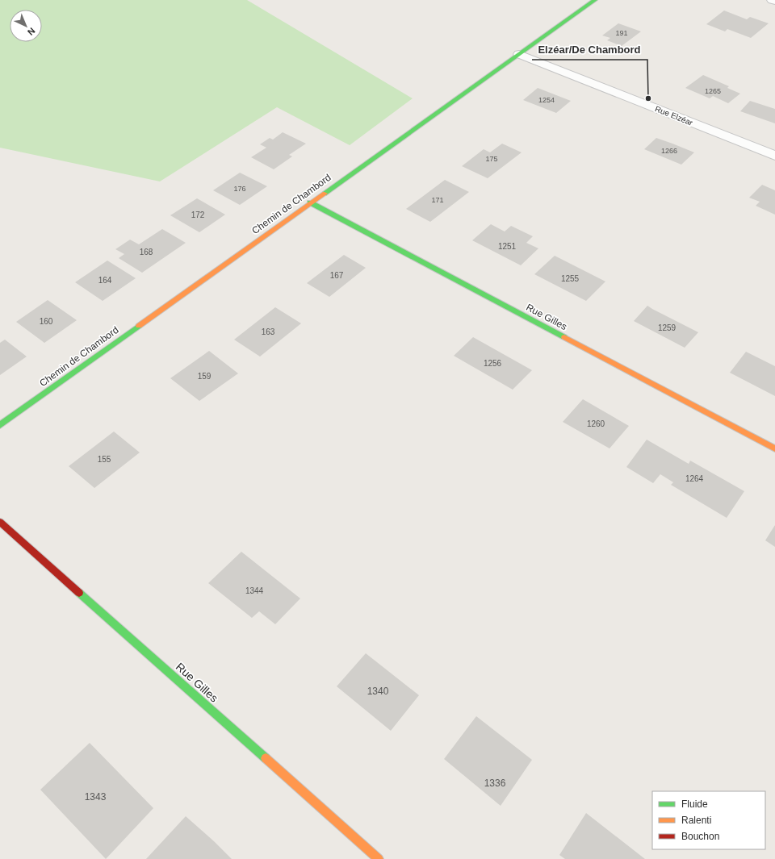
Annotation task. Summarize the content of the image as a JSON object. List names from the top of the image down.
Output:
{
  "streets": {
    "street": ["Rue Elzéar", "Chemin de Chambord", "Rue Gilles"]
  },
  "crossings": [
    ["Rue Elzéar", "Chemin de Chambord"],
    ["Chemin de Chambord", "Rue Gilles"]
  ],
  "places": ["Elzéar/De Chambord"],
  "house_numbers": [
    "191",
    "1265",
    "1254",
    "1266",
    "175",
    "176",
    "171",
    "172",
    "1251",
    "168",
    "167",
    "1255",
    "164",
    "160",
    "1259",
    "163",
    "1256",
    "159",
    "1260",
    "155",
    "1264",
    "1344",
    "1340",
    "1336",
    "1343"
  ],
  "legend": ["Fluide", "Ralenti", "Bouchon"],
  "north": "bottom right"
}
